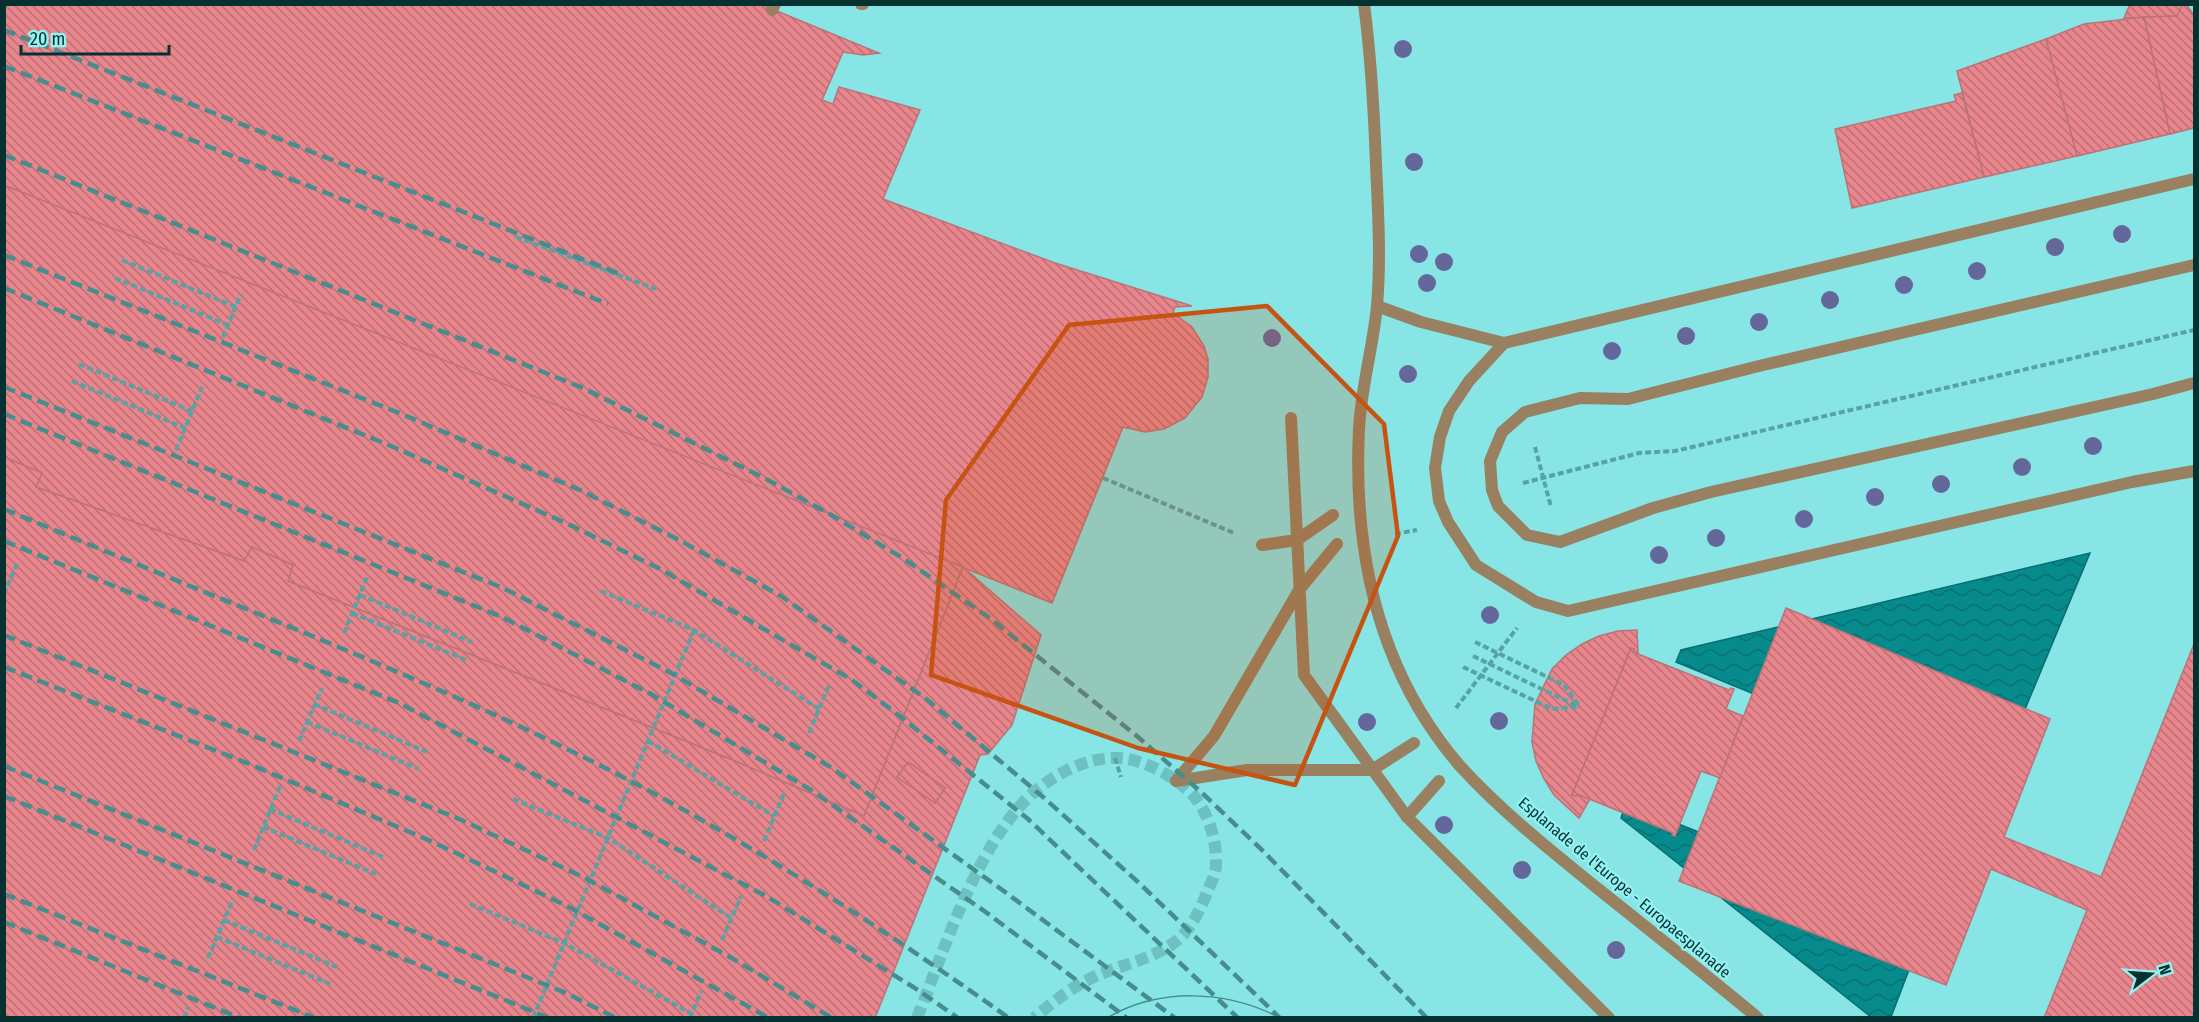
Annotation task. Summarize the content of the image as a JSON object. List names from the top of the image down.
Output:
{
  "streets": {
    "street": ["Esplanade de l'Europe - Europaesplanade"]
  },
  "scale_bar": "20 m",
  "north": "right"
}
